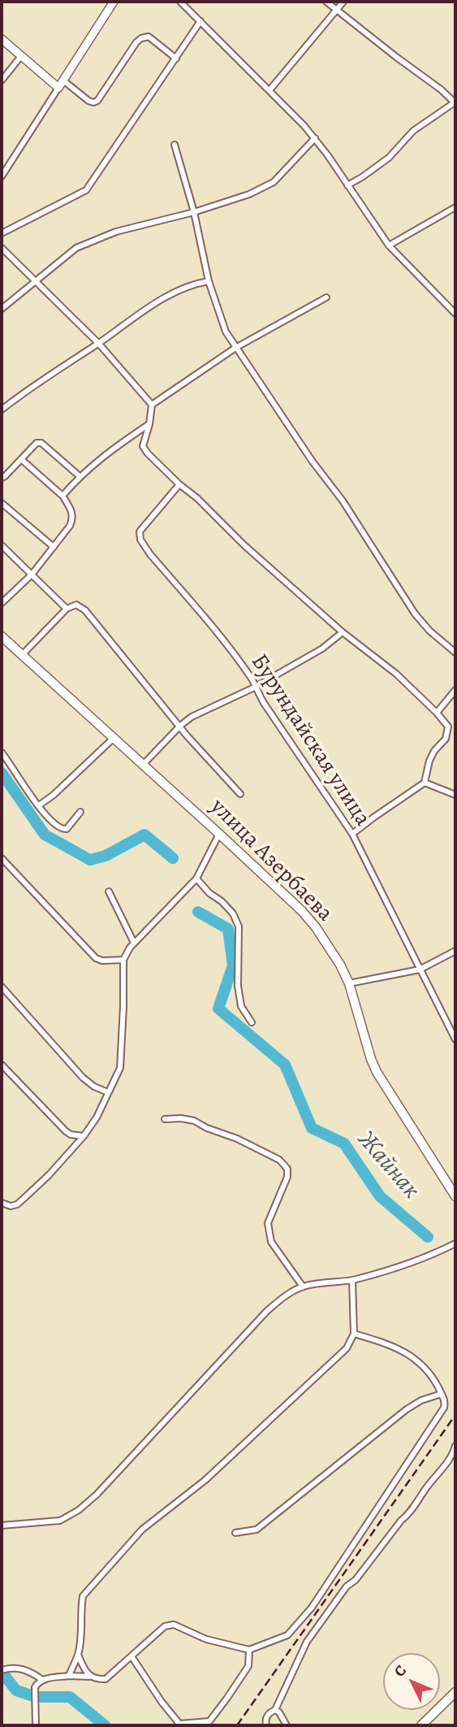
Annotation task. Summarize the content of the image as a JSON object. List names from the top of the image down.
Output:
{
  "streets": {
    "main road": ["улица Азербаева"],
    "street": ["Бурундайская улица"]
  },
  "water": ["Жайнак"],
  "north": "top left"
}
